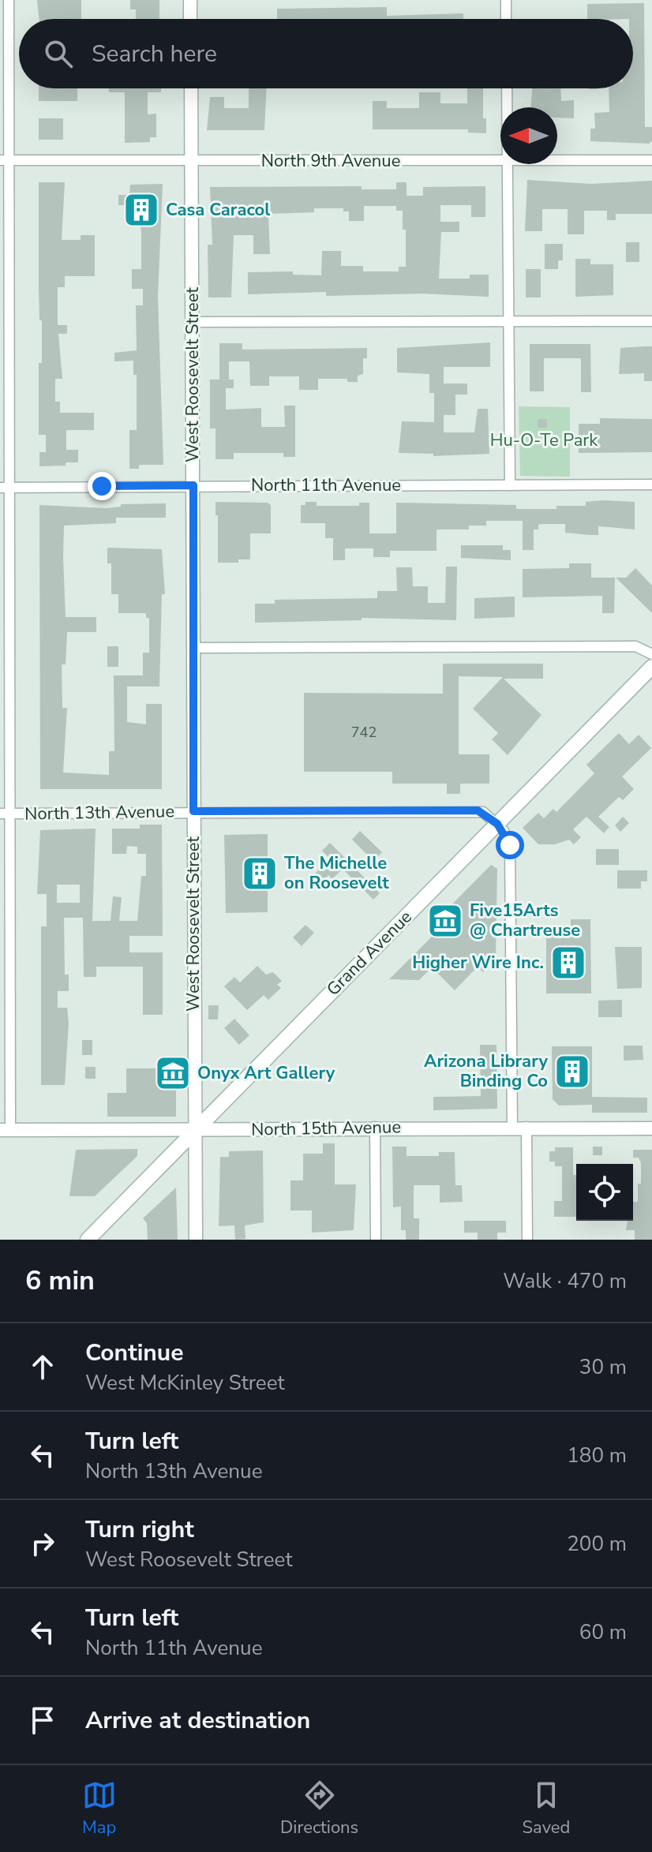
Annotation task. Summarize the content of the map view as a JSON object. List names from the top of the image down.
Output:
{
  "streets": {
    "main road": ["Grand Avenue"],
    "street": [
      "North 9th Avenue",
      "West Roosevelt Street",
      "North 11th Avenue",
      "North 13th Avenue",
      "North 15th Avenue"
    ]
  },
  "crossings": [
    ["North 9th Avenue", "West Roosevelt Street"],
    ["West Roosevelt Street", "North 11th Avenue"],
    ["West Roosevelt Street", "North 13th Avenue"],
    ["West Roosevelt Street", "Grand Avenue"],
    ["West Roosevelt Street", "North 15th Avenue"],
    ["North 13th Avenue", "Grand Avenue"],
    ["Grand Avenue", "North 15th Avenue"]
  ],
  "parks": ["Hu-O-Te Park"],
  "places": {
    "building": [
      "Casa Caracol",
      "The Michelle on Roosevelt",
      "Higher Wire Inc.",
      "Arizona Library Binding Co"
    ],
    "museum": ["Five15Arts @ Chartreuse", "Onyx Art Gallery"]
  },
  "house_numbers": ["742"],
  "north": "left",
  "page": {
    "search": "Search here",
    "heading": ["6 min", "Walk · 470 m"],
    "list": [
      ["Continue", "West McKinley Street", "30 m"],
      ["Turn left", "North 13th Avenue", "180 m"],
      ["Turn right", "West Roosevelt Street", "200 m"],
      ["Turn left", "North 11th Avenue", "60 m"],
      "Arrive at destination"
    ],
    "nav": ["Map", "Directions", "Saved"]
  }
}
